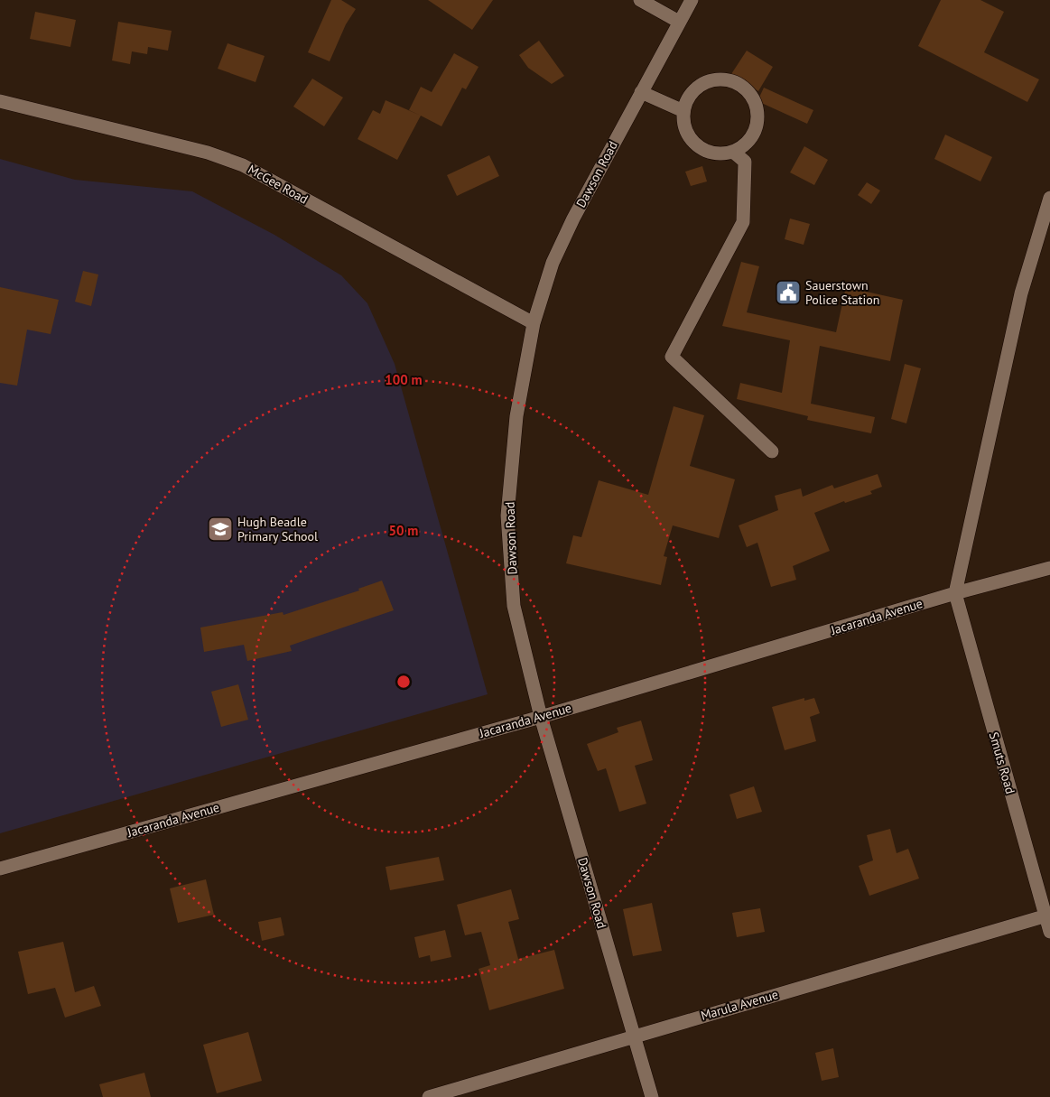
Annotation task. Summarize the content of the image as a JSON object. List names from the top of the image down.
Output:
{
  "streets": {
    "street": [
      "Dawson Road",
      "McGee Road",
      "Jacaranda Avenue",
      "Smuts Road",
      "Marula Avenue"
    ]
  },
  "crossings": [
    ["Dawson Road", "McGee Road"],
    ["Dawson Road", "Jacaranda Avenue"],
    ["Dawson Road", "Marula Avenue"],
    ["Jacaranda Avenue", "Smuts Road"],
    ["Smuts Road", "Marula Avenue"]
  ],
  "places": {
    "public building": ["Sauerstown Police Station"],
    "school or university": ["Hugh Beadle Primary School"]
  },
  "rings": ["100 m", "50 m"]
}
